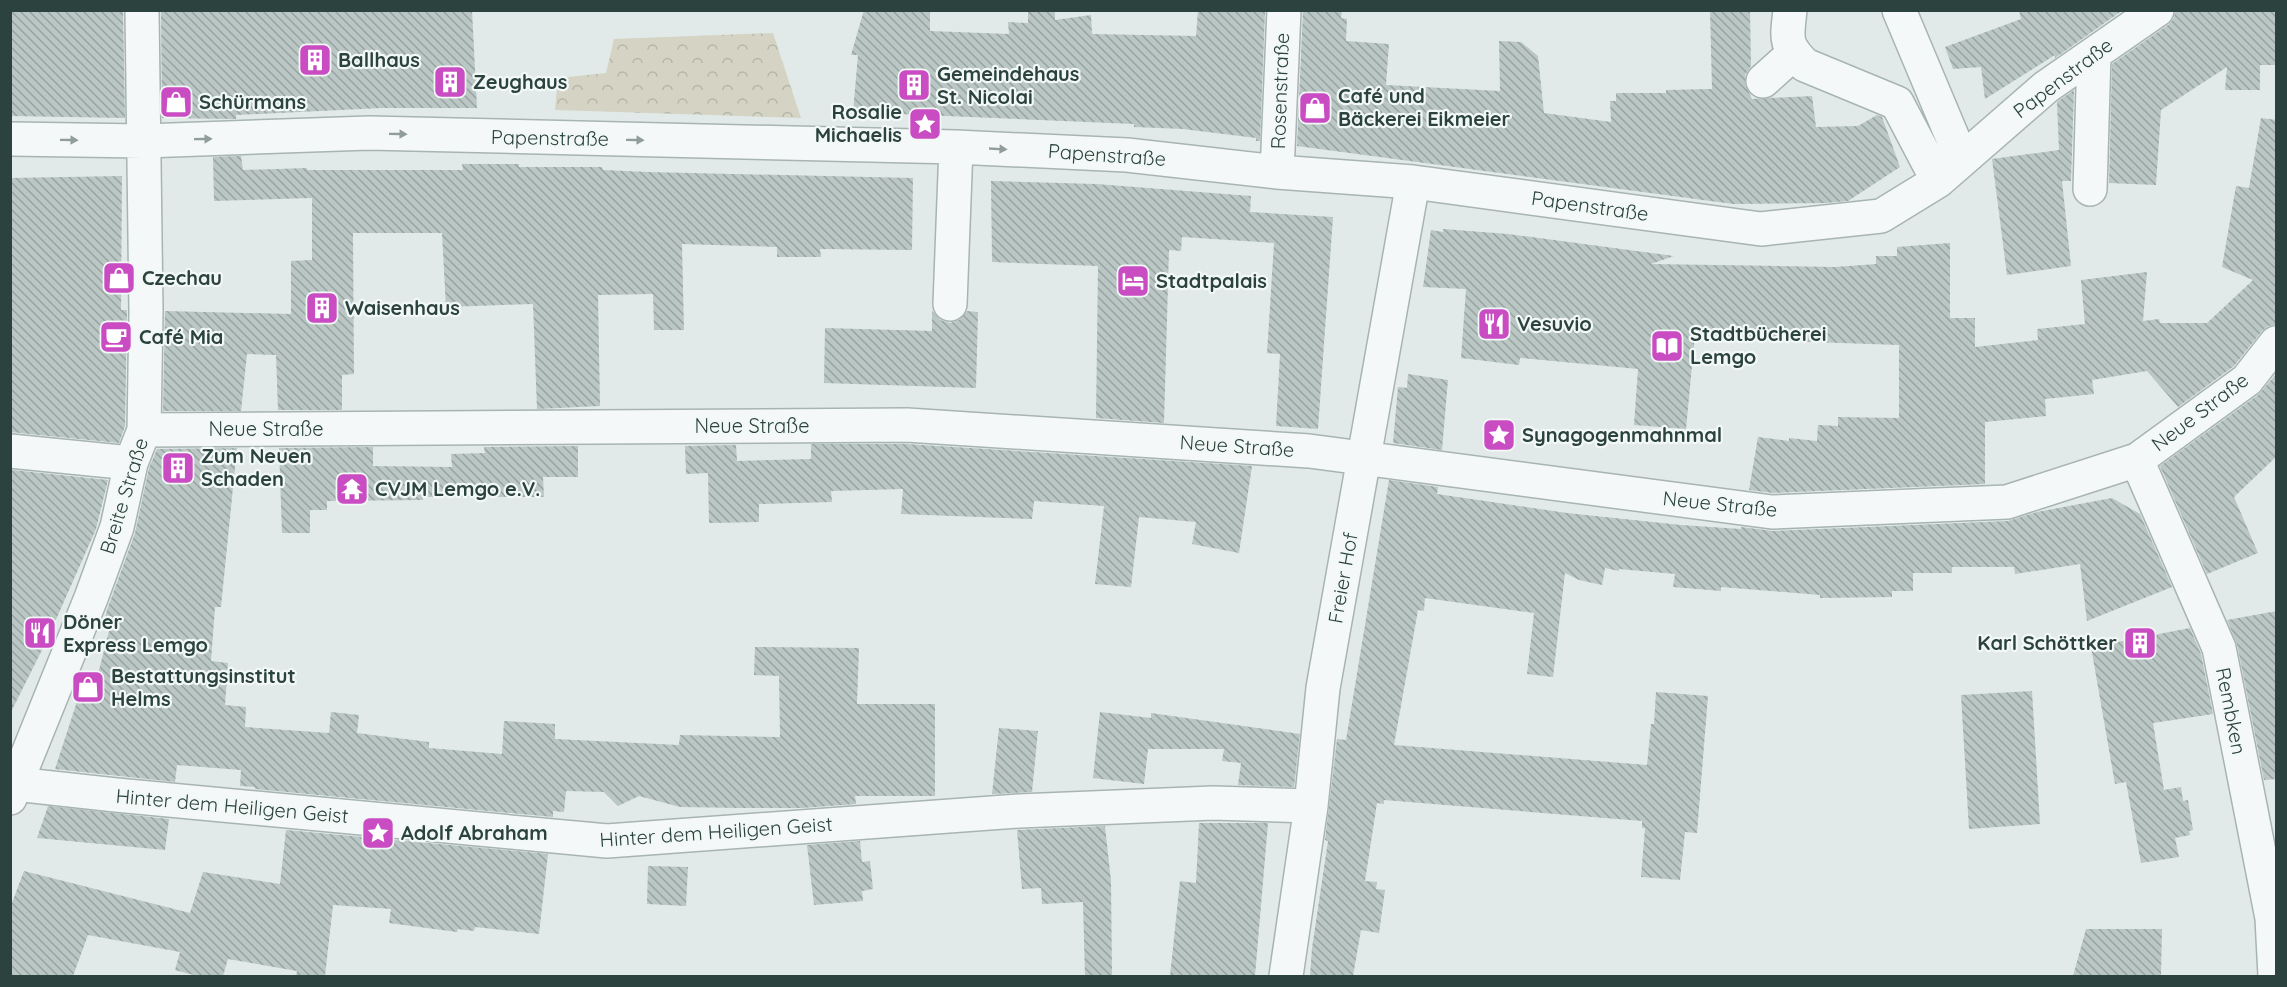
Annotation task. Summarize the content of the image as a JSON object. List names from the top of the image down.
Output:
{
  "streets": {
    "street": [
      "Papenstraße",
      "Rosenstraße",
      "Neue Straße",
      "Breite Straße",
      "Freier Hof",
      "Rembken",
      "Hinter dem Heiligen Geist"
    ]
  },
  "crossings": [
    ["Papenstraße", "Rosenstraße"],
    ["Papenstraße", "Breite Straße"],
    ["Papenstraße", "Freier Hof"],
    ["Neue Straße", "Breite Straße"],
    ["Neue Straße", "Freier Hof"],
    ["Neue Straße", "Rembken"],
    ["Breite Straße", "Hinter dem Heiligen Geist"],
    ["Freier Hof", "Hinter dem Heiligen Geist"]
  ],
  "one_way": ["Papenstraße"],
  "places": {
    "building": [
      "Ballhaus",
      "Zeughaus",
      "Gemeindehaus St. Nicolai",
      "Waisenhaus",
      "Zum Neuen Schaden",
      "Karl Schöttker"
    ],
    "shop": [
      "Schürmans",
      "Café und Bäckerei Eikmeier",
      "Czechau",
      "Bestattungsinstitut Helms"
    ],
    "place": ["Rosalie Michaelis", "Synagogenmahnmal", "Adolf Abraham"],
    "hotel": ["Stadtpalais"],
    "restaurant": ["Vesuvio", "Döner Express Lemgo"],
    "cafe": ["Café Mia"],
    "library": ["Stadtbücherei Lemgo"],
    "temple": ["CVJM Lemgo e.V."]
  }
}
